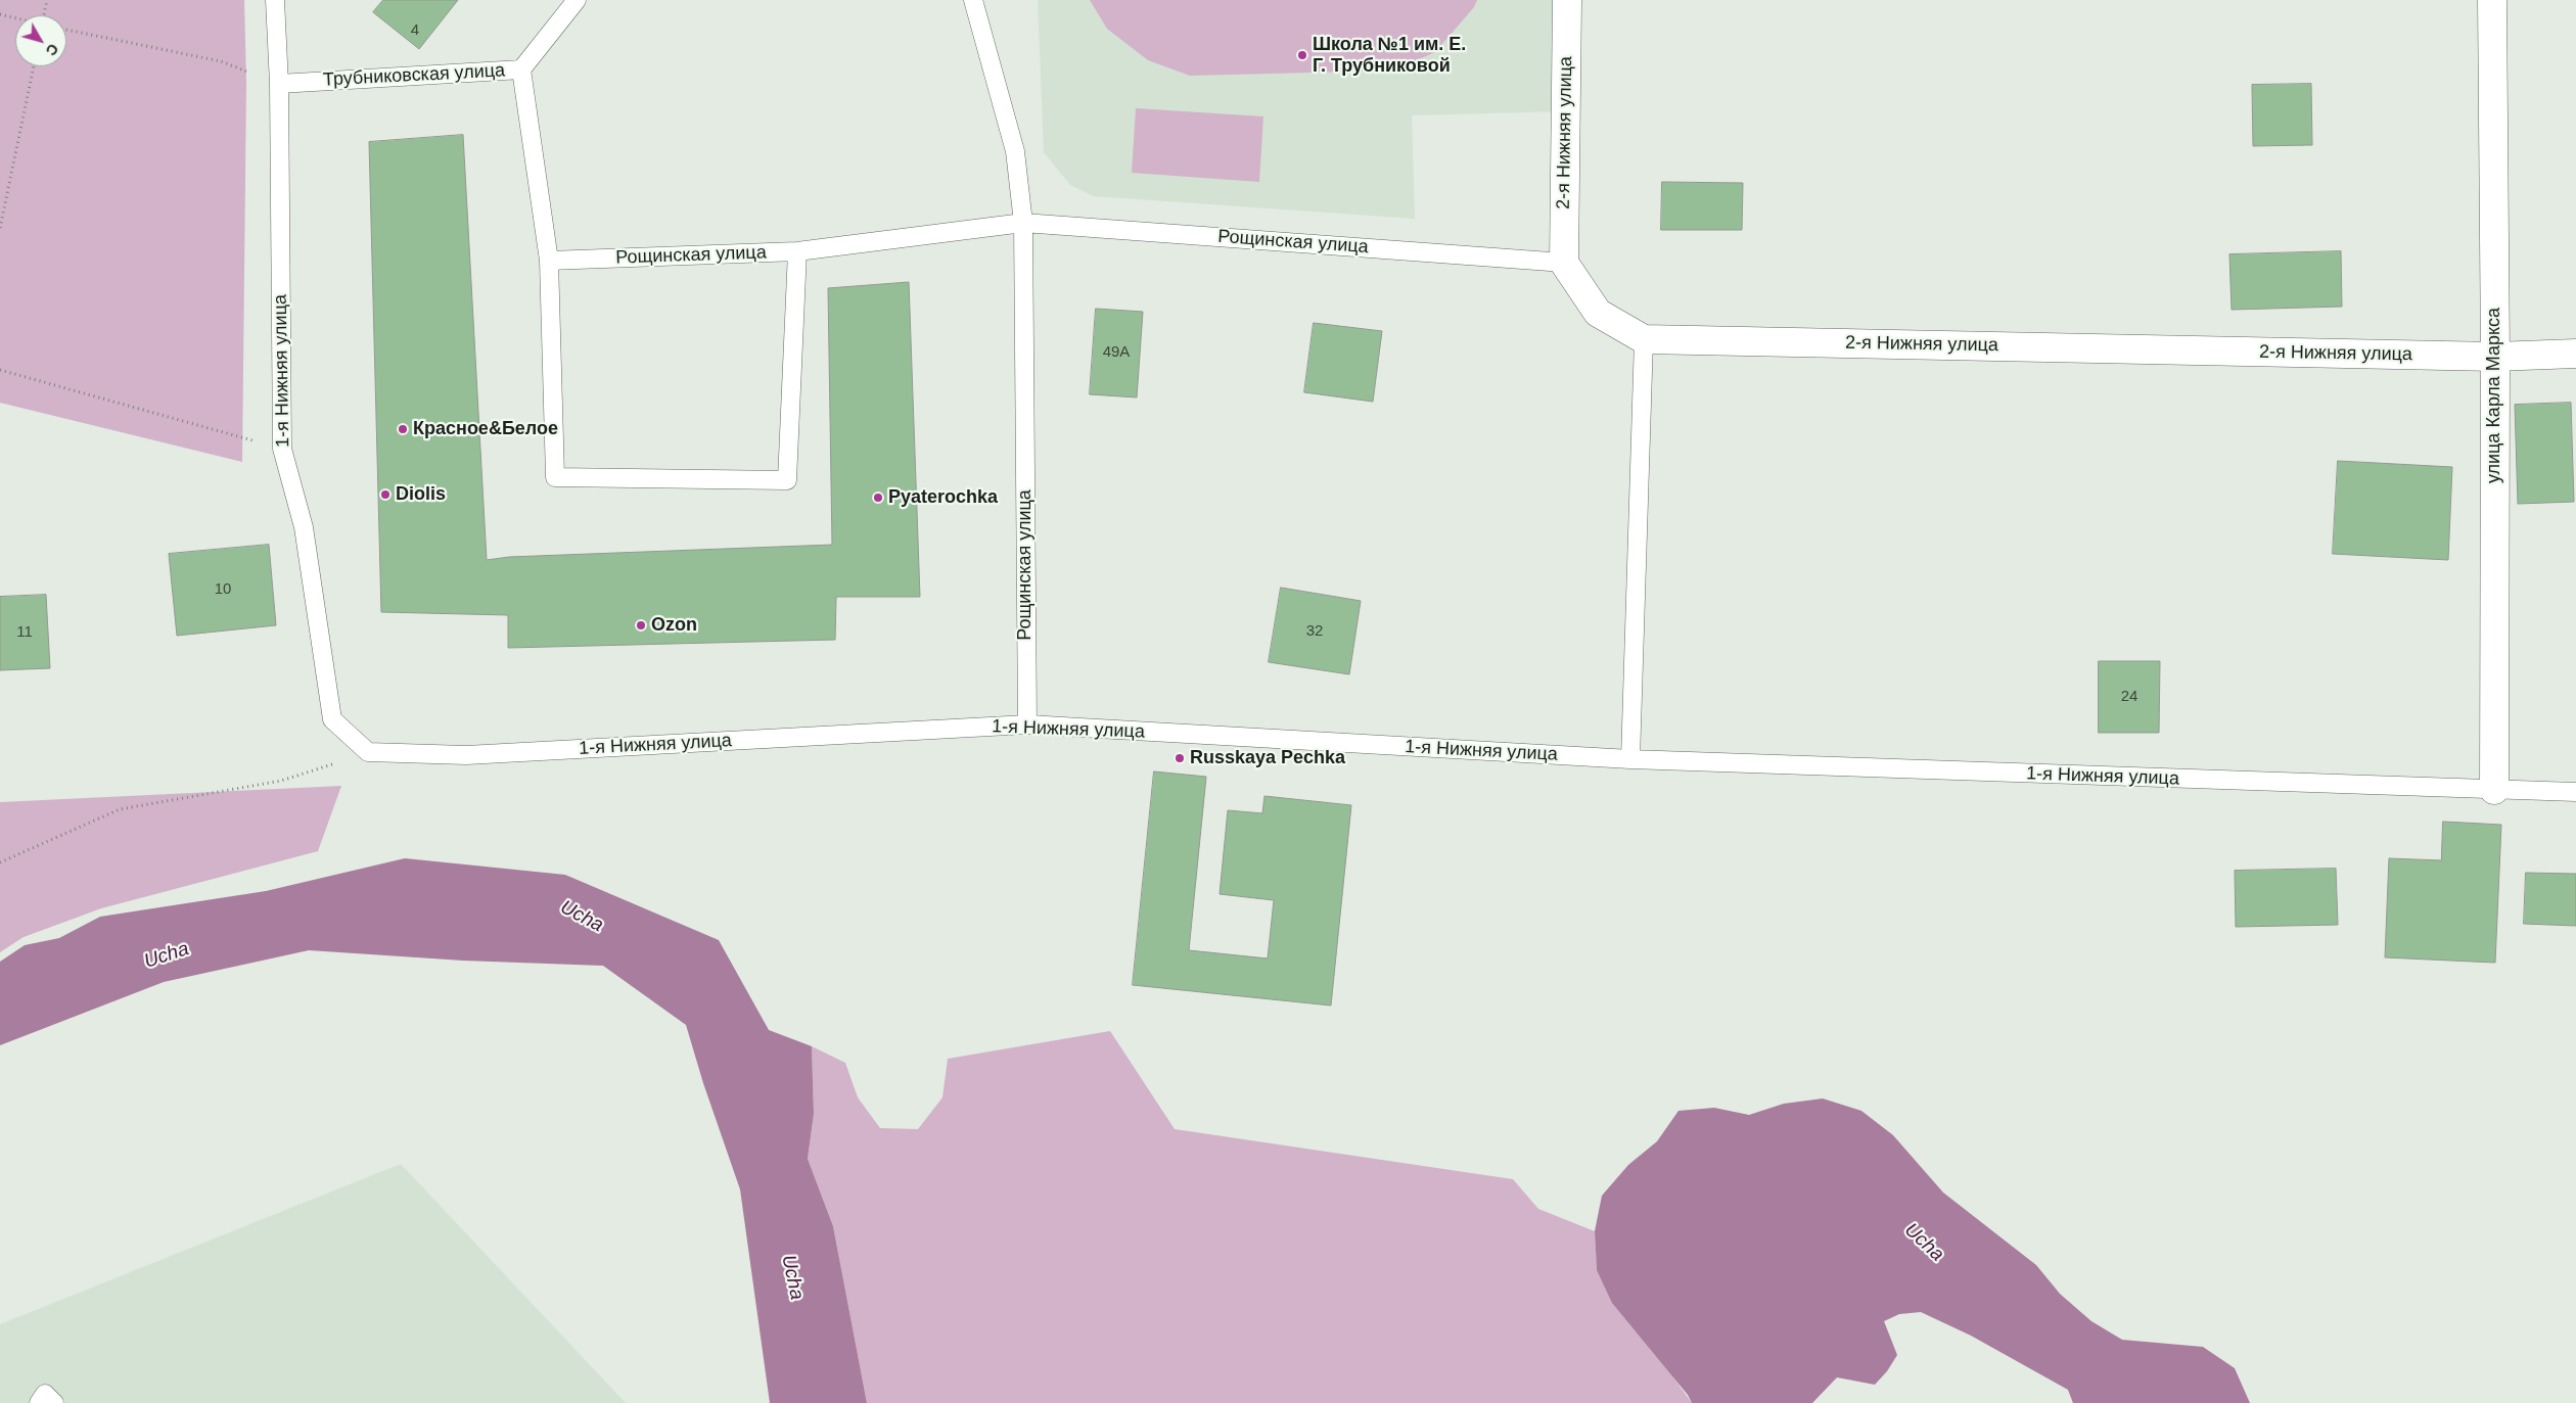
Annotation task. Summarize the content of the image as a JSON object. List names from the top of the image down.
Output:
{
  "streets": {
    "street": ["2-я Нижняя улица", "улица Карла Маркса"],
    "lane": ["Трубниковская улица", "Рощинская улица", "1-я Нижняя улица"]
  },
  "crossings": [
    ["Трубниковская улица", "1-я Нижняя улица"],
    ["2-я Нижняя улица", "Рощинская улица"],
    ["2-я Нижняя улица", "улица Карла Маркса"],
    ["Рощинская улица", "1-я Нижняя улица"],
    ["1-я Нижняя улица", "улица Карла Маркса"]
  ],
  "water": ["Ucha"],
  "places": [
    "Школа №1 им. Е. Г. Трубниковой",
    "Красное&Белое",
    "Diolis",
    "Pyaterochka",
    "Ozon",
    "Russkaya Pechka"
  ],
  "house_numbers": [
    "4",
    "49А",
    "10",
    "32",
    "11",
    "24"
  ],
  "north": "bottom right"
}
